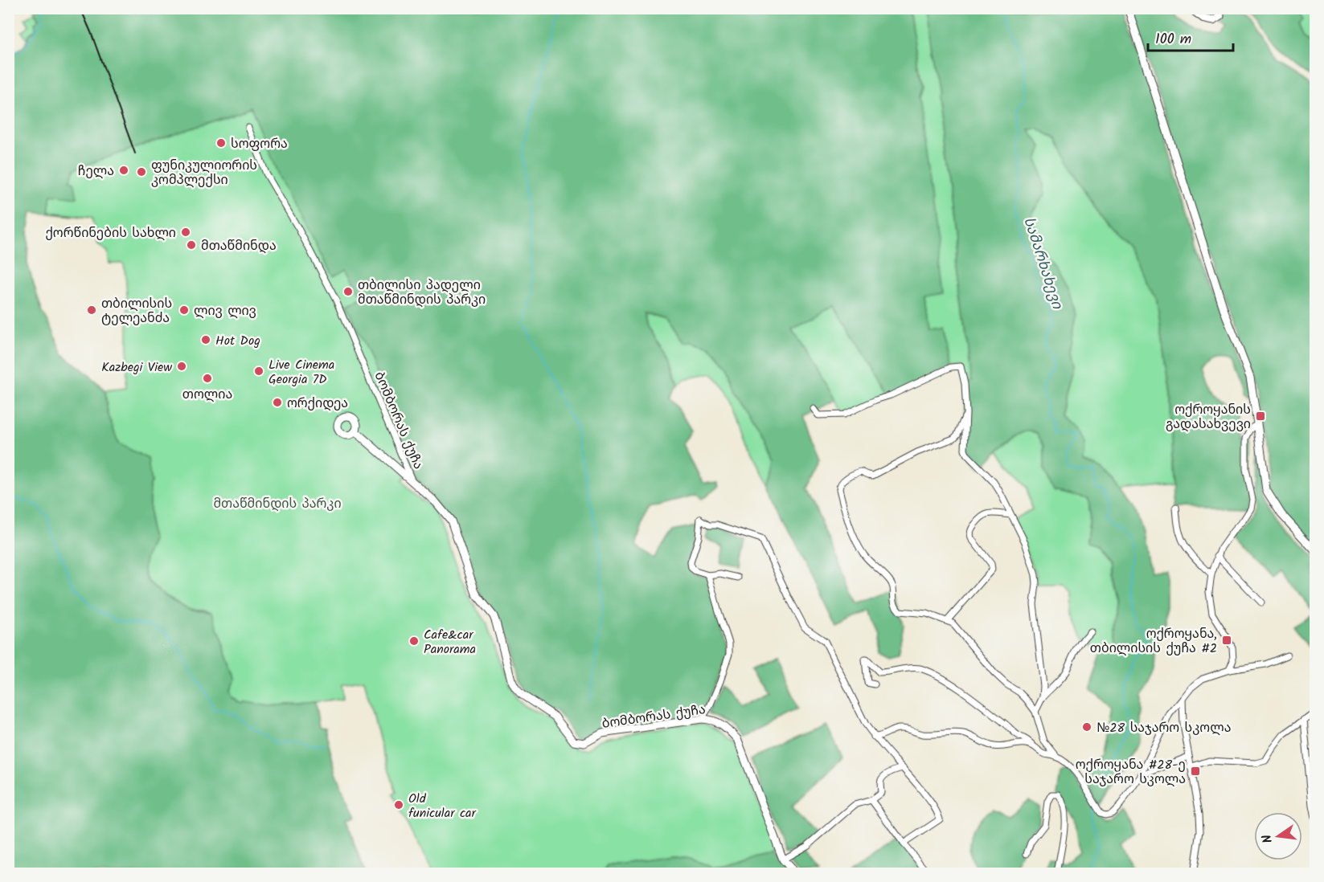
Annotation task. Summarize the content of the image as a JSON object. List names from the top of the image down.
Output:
{
  "streets": {
    "street": ["ბომბორას ქუჩა"]
  },
  "water": ["სამარხახევი"],
  "parks": ["მთაწმინდის პარკი"],
  "places": {
    "other": [
      "სოფორა",
      "ჩელა",
      "ფუნიკულიორის კომპლექსი",
      "ქორწინების სახლი",
      "მთაწმინდა",
      "თბილისი პადელი მთაწმინდის პარკი",
      "თბილისის ტელეანძა",
      "ლივ ლივ",
      "Hot Dog",
      "Kazbegi View",
      "Live Cinema Georgia 7D",
      "თოლია",
      "ორქიდეა",
      "Cafe&car Panorama",
      "№28 საჯარო სკოლა",
      "Old funicular car"
    ],
    "transit": ["ოქროყანის გადასახვევი", "ოქროყანა, თბილისის ქუჩა #2", "ოქროყანა #28-ე საჯარო სკოლა"]
  },
  "scale_bar": "100 m",
  "north": "left"
}
